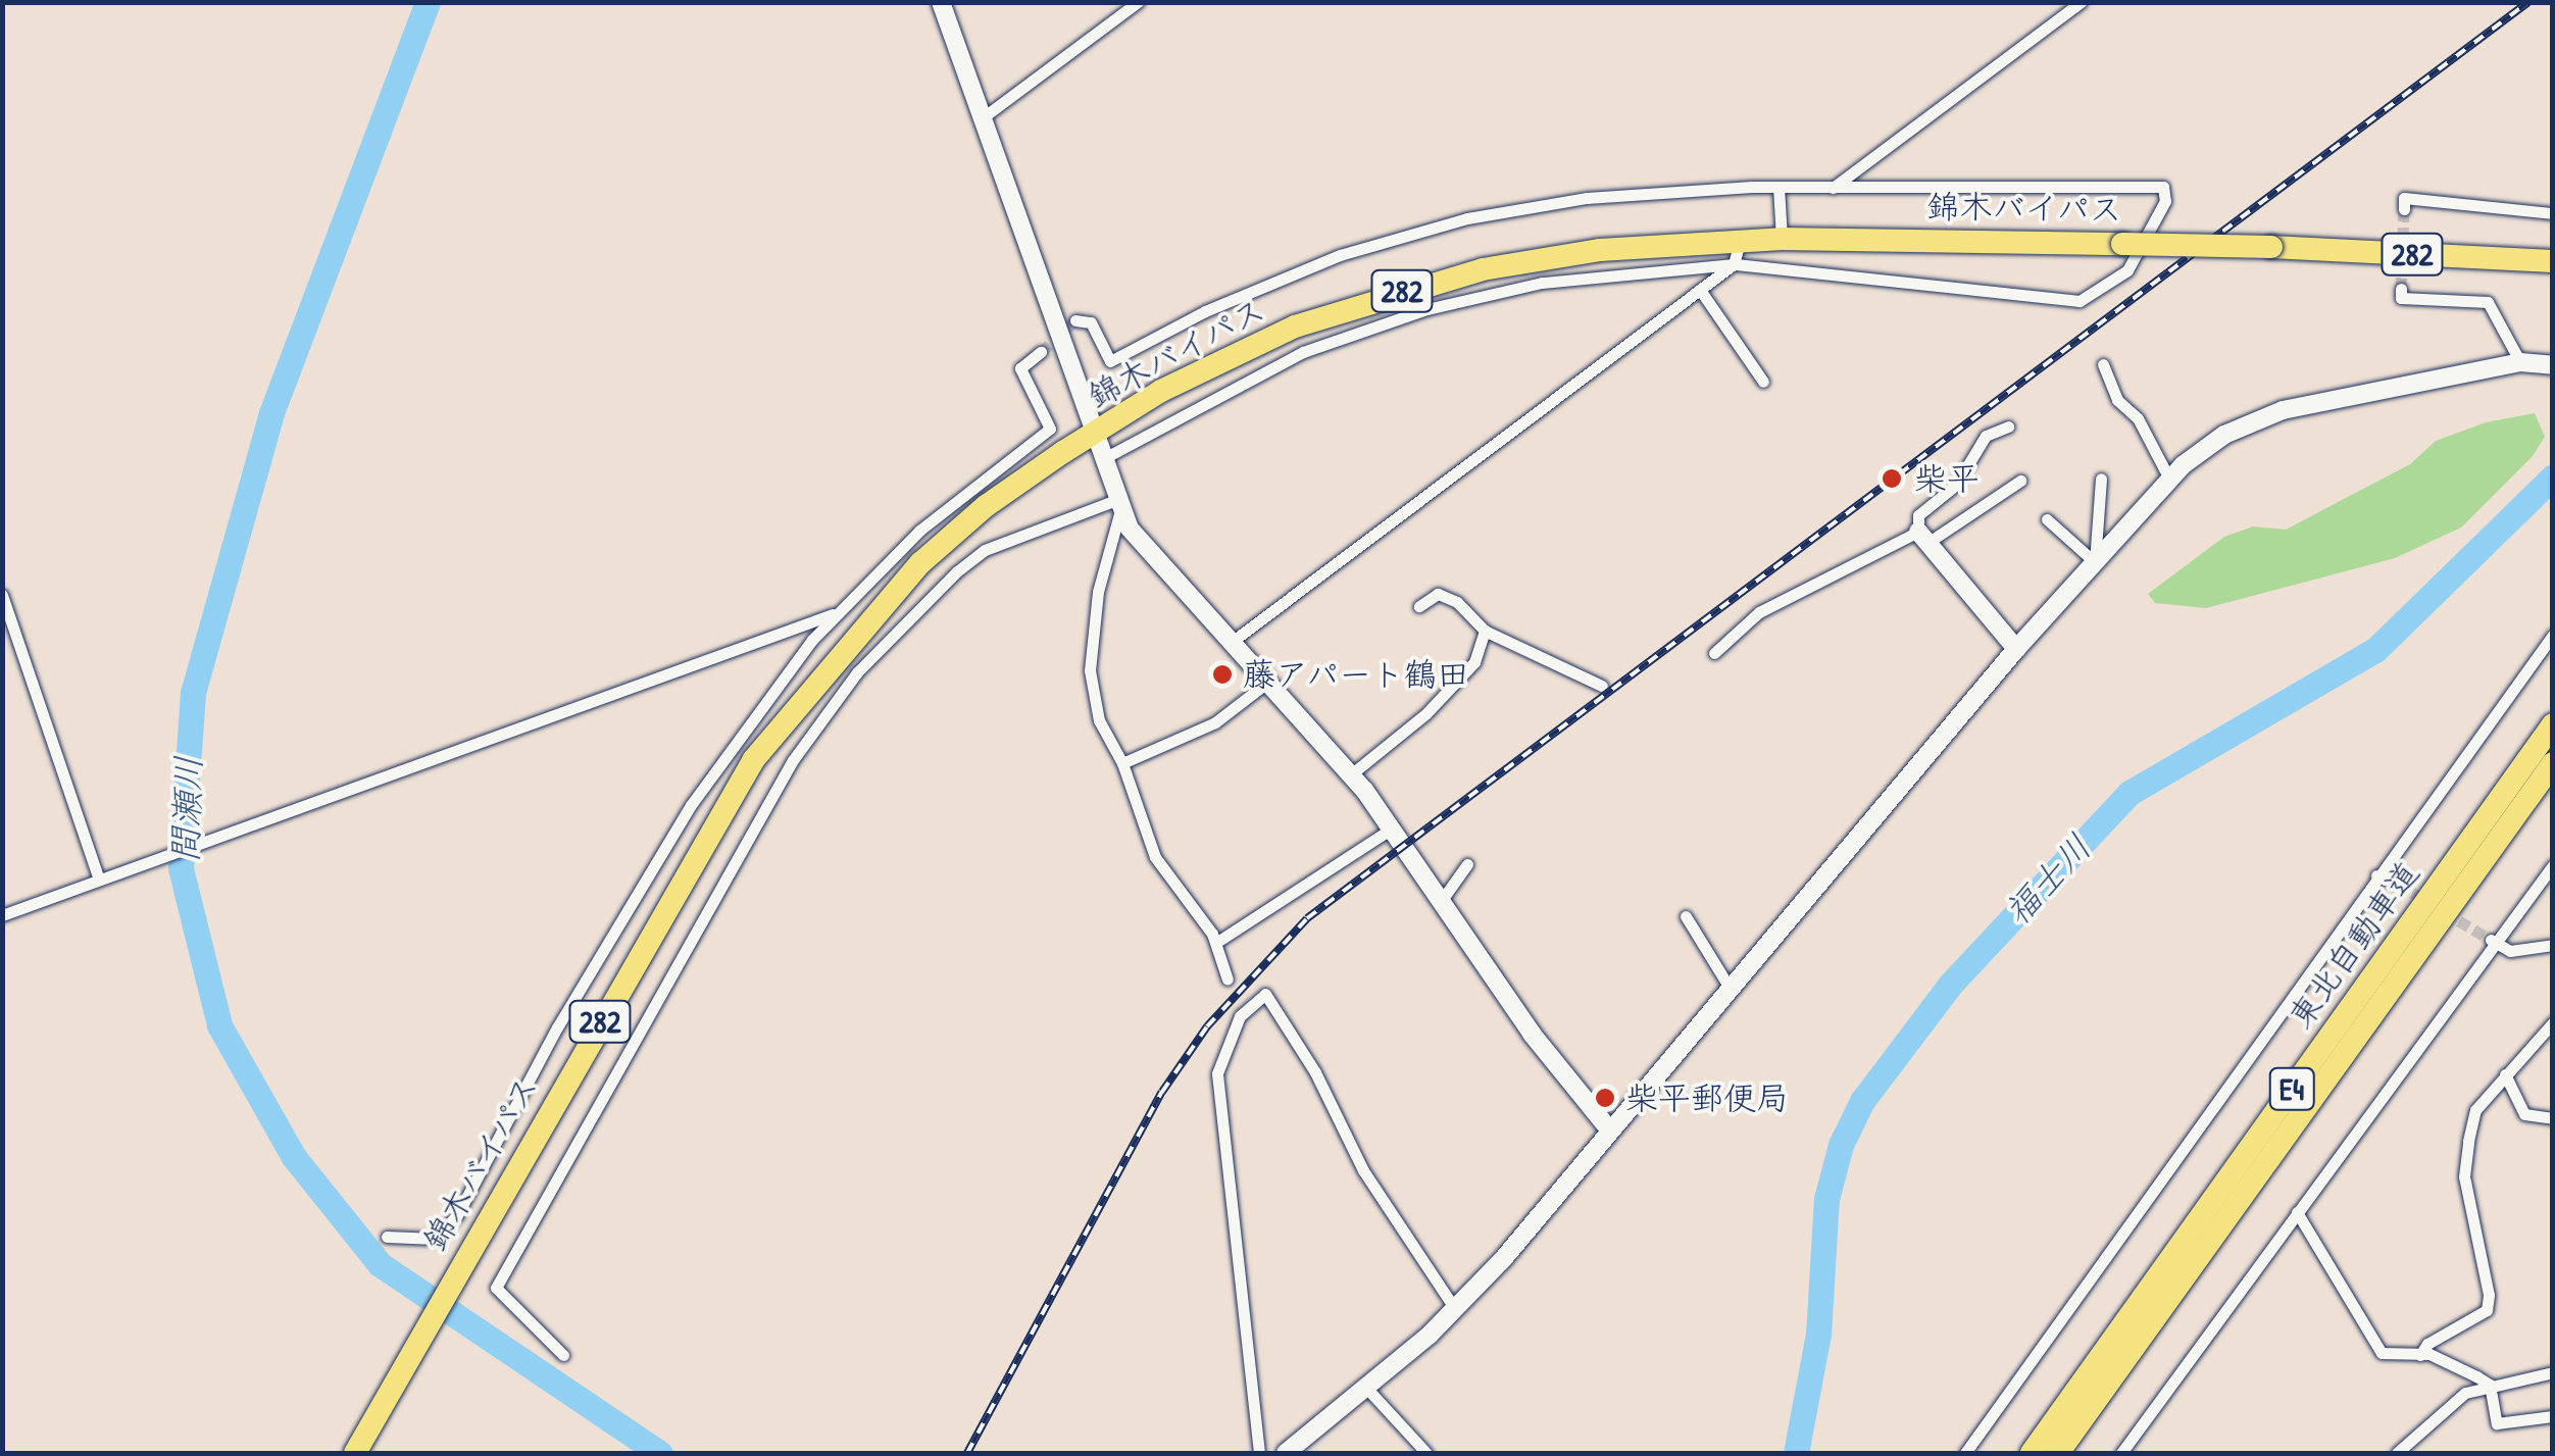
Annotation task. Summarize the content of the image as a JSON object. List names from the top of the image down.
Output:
{
  "streets": {
    "highway": [
      "錦木バイパス",
      "282",
      "東北自動車道",
      "E4"
    ]
  },
  "water": ["間瀬川", "福士川"],
  "places": ["柴平", "藤アパート鶴田", "柴平郵便局"]
}
